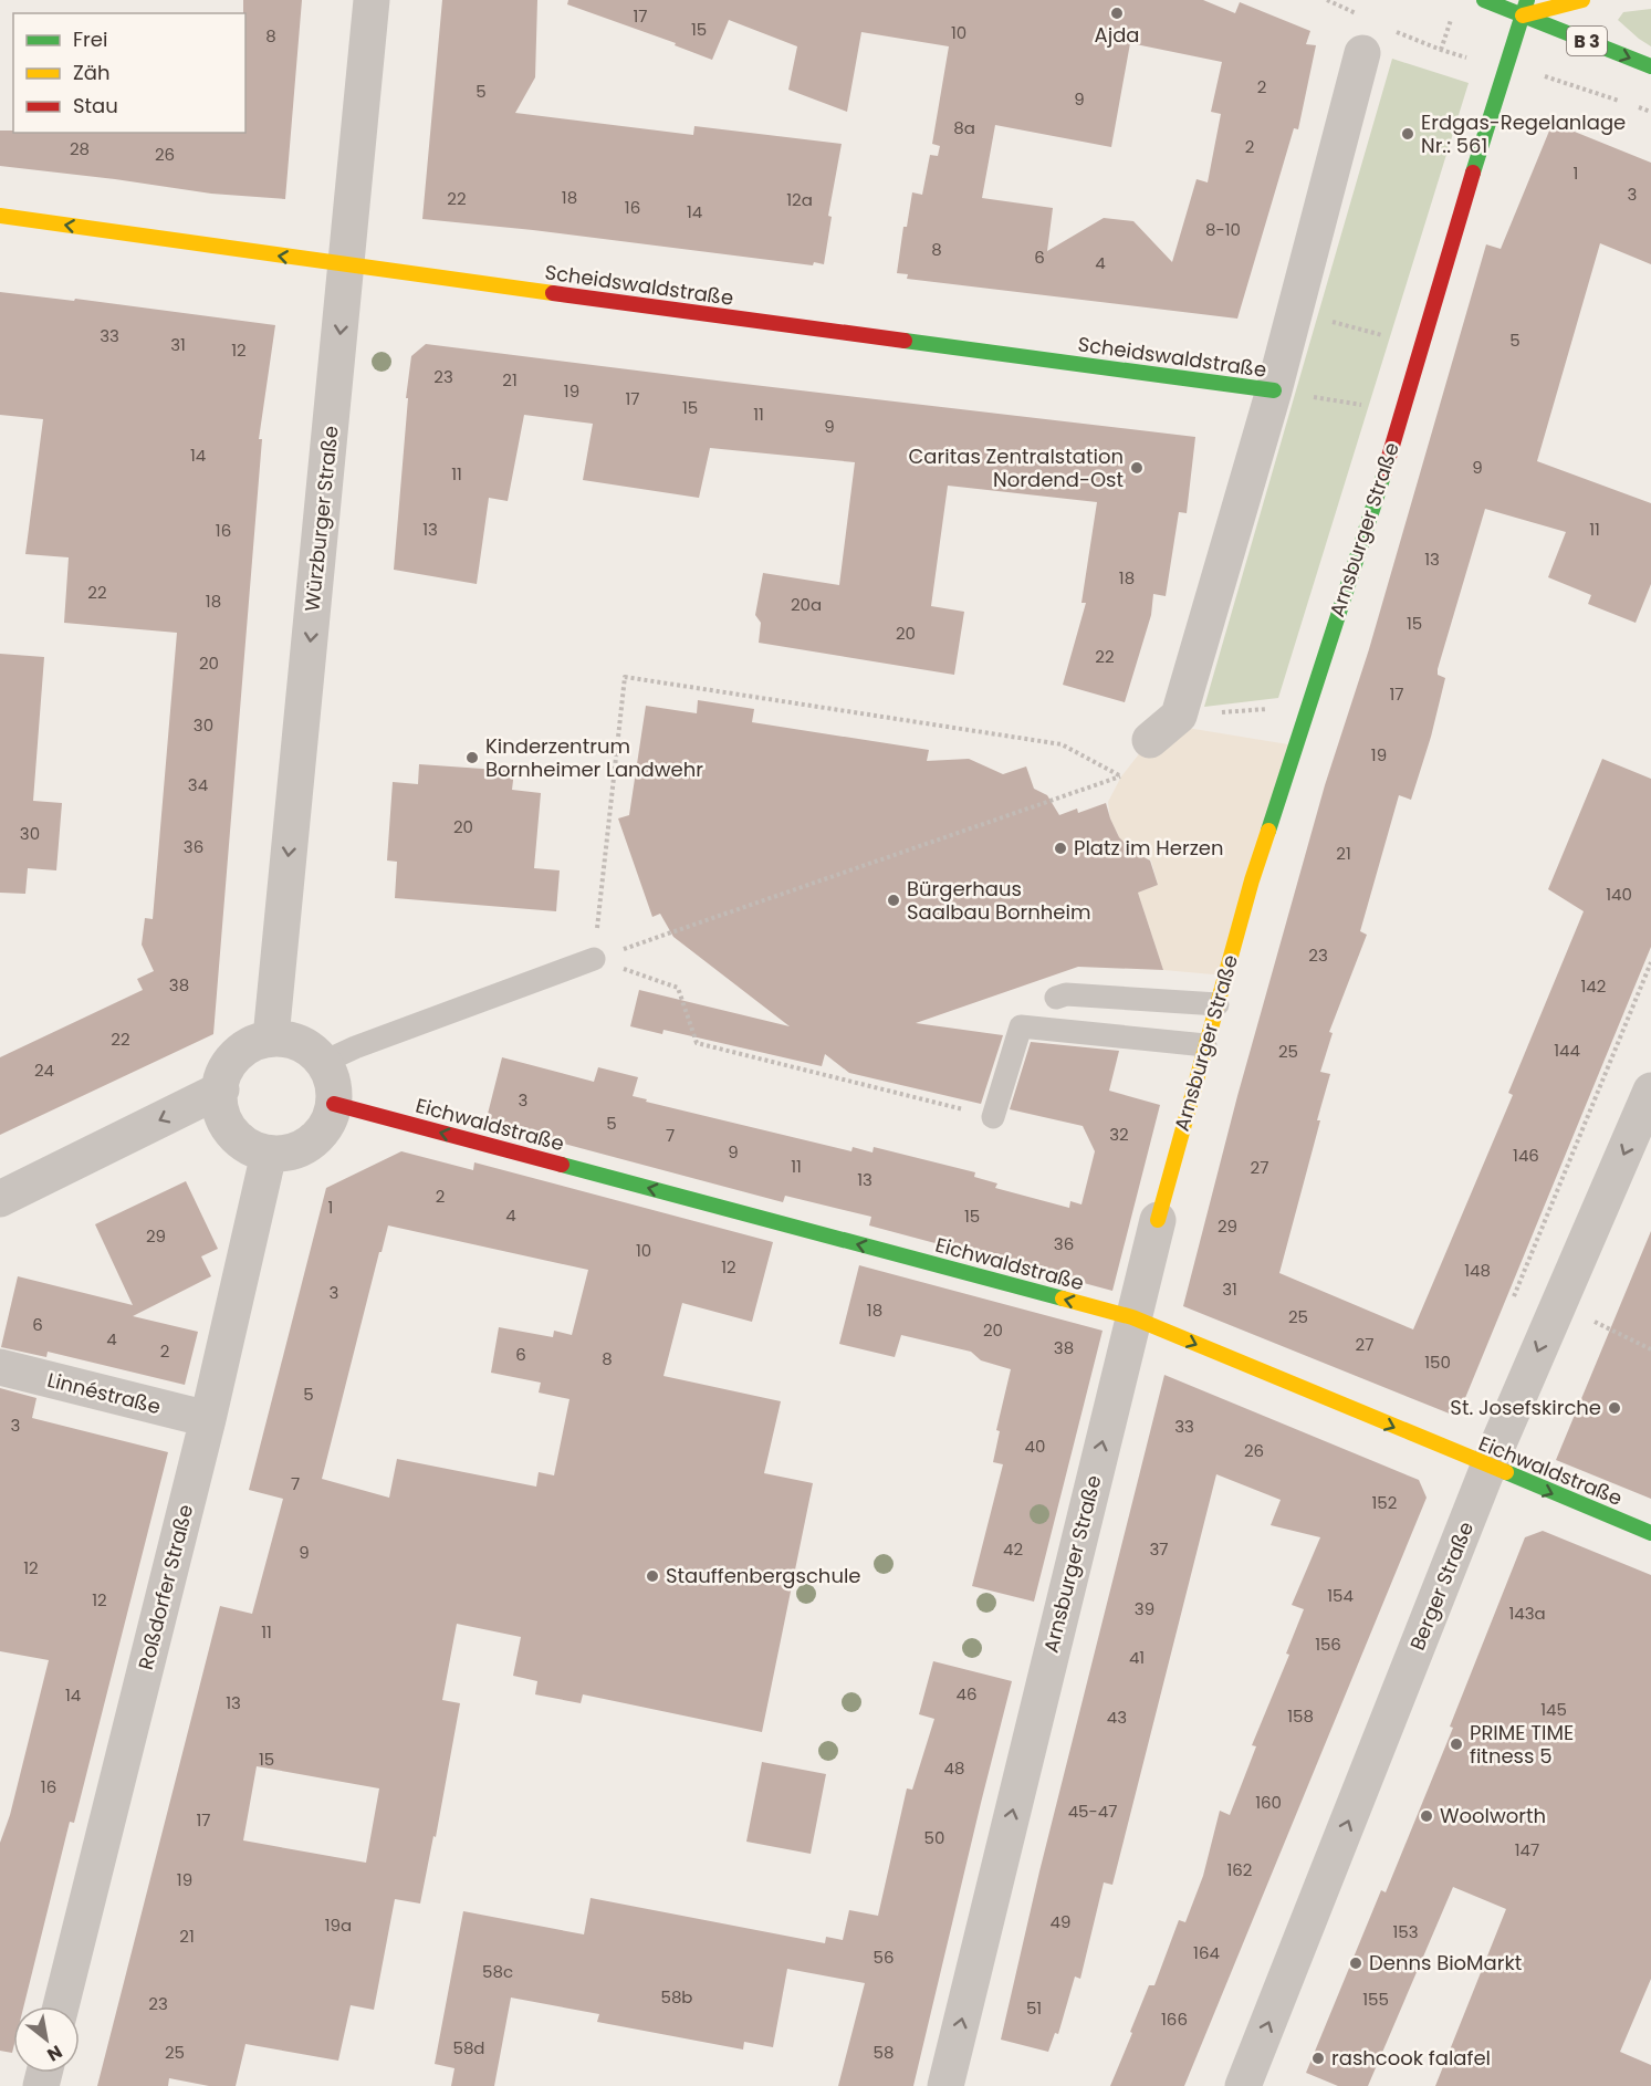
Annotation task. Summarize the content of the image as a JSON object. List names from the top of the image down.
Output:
{
  "streets": {
    "street": [
      "B 3",
      "Scheidswaldstraße",
      "Würzburger Straße",
      "Arnsburger Straße",
      "Eichwaldstraße",
      "Linnéstraße",
      "Berger Straße",
      "Roßdorfer Straße"
    ]
  },
  "crossings": [
    ["B 3", "Arnsburger Straße"],
    ["Scheidswaldstraße", "Würzburger Straße"],
    ["Würzburger Straße", "Eichwaldstraße"],
    ["Würzburger Straße", "Roßdorfer Straße"],
    ["Arnsburger Straße", "Eichwaldstraße"],
    ["Eichwaldstraße", "Berger Straße"],
    ["Eichwaldstraße", "Roßdorfer Straße"],
    ["Linnéstraße", "Roßdorfer Straße"]
  ],
  "one_way": ["Würzburger Straße", "Arnsburger Straße"],
  "places": [
    "Ajda",
    "Erdgas-Regelanlage Nr.: 561",
    "Caritas Zentralstation Nordend-Ost",
    "Kinderzentrum Bornheimer Landwehr",
    "Platz im Herzen",
    "Bürgerhaus Saalbau Bornheim",
    "St. Josefskirche",
    "Stauffenbergschule",
    "PRIME TIME fitness 5",
    "Woolworth",
    "Denns BioMarkt",
    "rashcook falafel"
  ],
  "house_numbers": [
    "17",
    "15",
    "10",
    "8",
    "2",
    "5",
    "9",
    "8a",
    "2",
    "28",
    "26",
    "1",
    "3",
    "18",
    "22",
    "12a",
    "16",
    "14",
    "8-10",
    "8",
    "6",
    "4",
    "33",
    "5",
    "31",
    "12",
    "23",
    "21",
    "19",
    "17",
    "15",
    "11",
    "9",
    "14",
    "9",
    "11",
    "13",
    "11",
    "16",
    "13",
    "18",
    "22",
    "18",
    "20a",
    "15",
    "20",
    "22",
    "20",
    "17",
    "30",
    "19",
    "34",
    "20",
    "30",
    "36",
    "21",
    "140",
    "23",
    "38",
    "142",
    "22",
    "144",
    "25",
    "24",
    "3",
    "5",
    "32",
    "7",
    "9",
    "146",
    "11",
    "27",
    "13",
    "2",
    "1",
    "4",
    "15",
    "29",
    "29",
    "36",
    "10",
    "12",
    "148",
    "31",
    "3",
    "18",
    "25",
    "6",
    "20",
    "4",
    "27",
    "38",
    "2",
    "6",
    "8",
    "150",
    "5",
    "3",
    "33",
    "40",
    "26",
    "7",
    "152",
    "42",
    "37",
    "9",
    "12",
    "154",
    "12",
    "39",
    "143a",
    "11",
    "156",
    "41",
    "46",
    "14",
    "13",
    "145",
    "158",
    "43",
    "15",
    "48",
    "16",
    "160",
    "45-47",
    "17",
    "50",
    "147",
    "162",
    "19",
    "49",
    "19a",
    "153",
    "21",
    "164",
    "56",
    "58c",
    "58b",
    "155",
    "23",
    "51",
    "166",
    "58d",
    "25",
    "58"
  ],
  "legend": ["Frei", "Zäh", "Stau"],
  "north": "bottom right"
}
